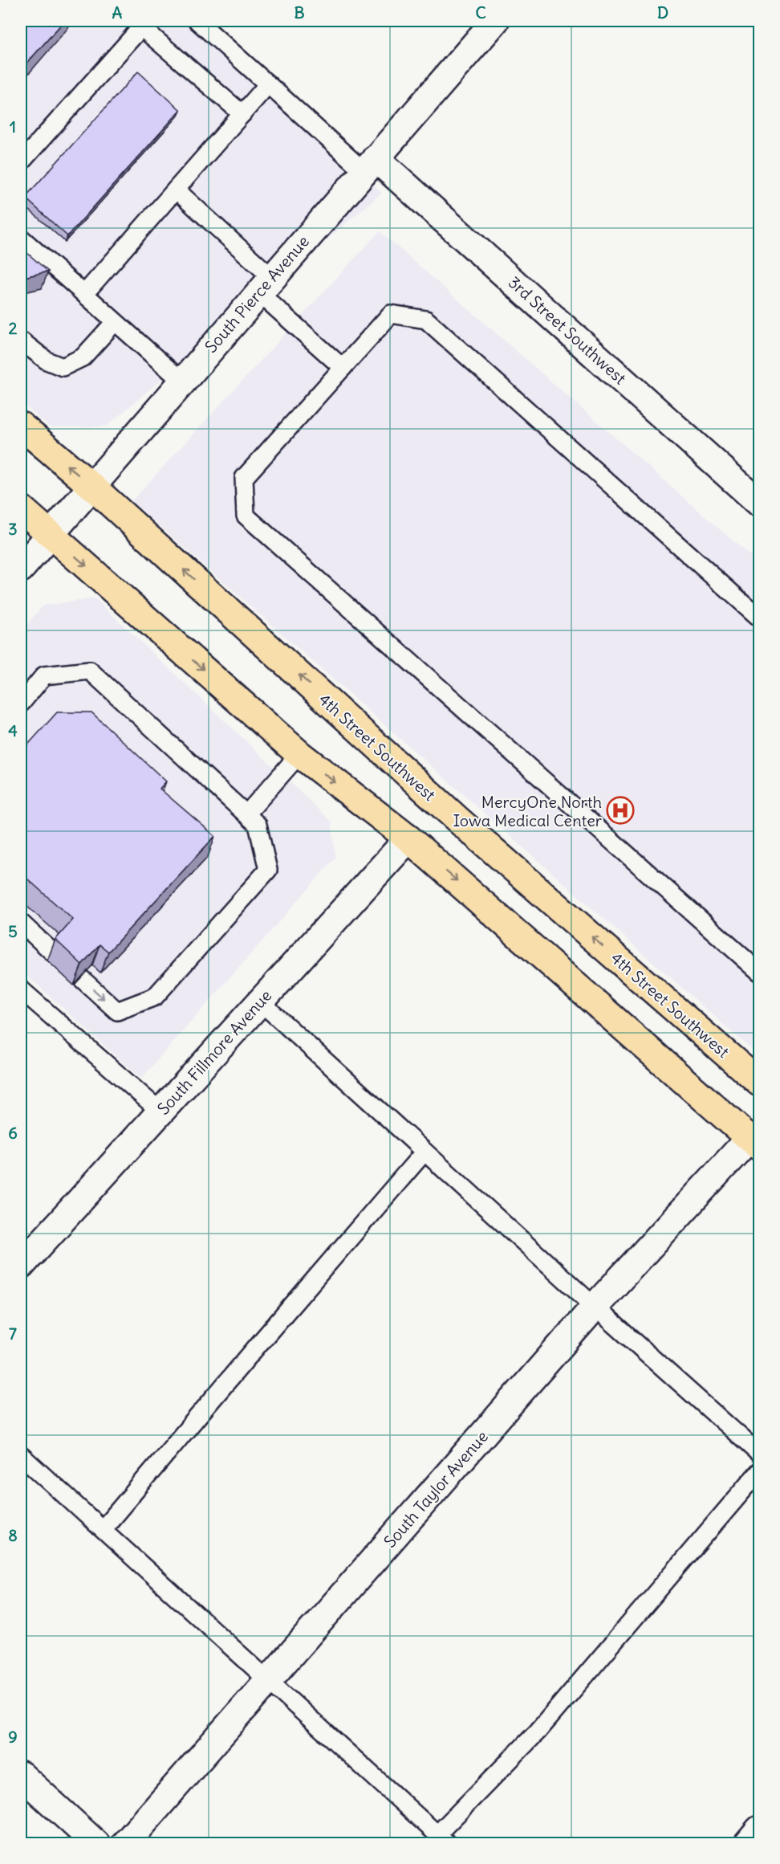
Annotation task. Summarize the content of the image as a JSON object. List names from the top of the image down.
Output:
{
  "streets": {
    "main road": ["4th Street Southwest"],
    "street": [
      "South Pierce Avenue",
      "3rd Street Southwest",
      "South Fillmore Avenue",
      "South Taylor Avenue"
    ]
  },
  "crossings": [
    ["South Pierce Avenue", "3rd Street Southwest"],
    ["South Pierce Avenue", "4th Street Southwest"]
  ],
  "places": {
    "hospital": ["MercyOne North Iowa Medical Center"]
  },
  "grid": {
    "columns": [
      "A",
      "B",
      "C",
      "D"
    ],
    "rows": [
      "1",
      "2",
      "3",
      "4",
      "5",
      "6",
      "7",
      "8",
      "9"
    ]
  }
}
